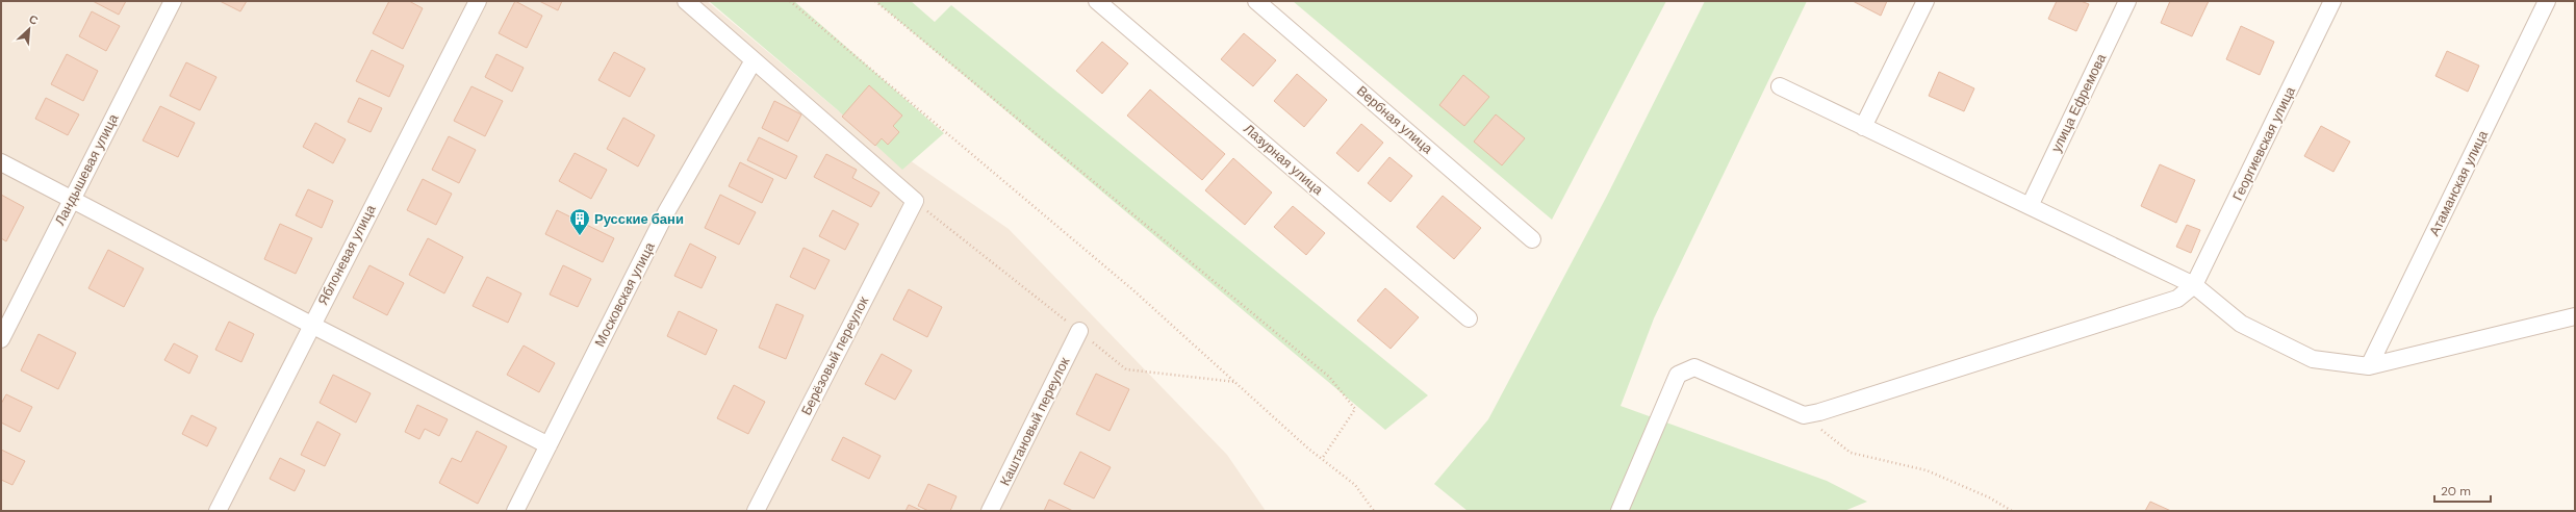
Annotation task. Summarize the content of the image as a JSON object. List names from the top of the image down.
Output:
{
  "streets": {
    "street": [
      "улица Ефремова",
      "Вербная улица",
      "Георгиевская улица",
      "Лазурная улица",
      "Ландышевая улица",
      "Атаманская улица",
      "Яблоневая улица",
      "Московская улица",
      "Берёзовый переулок",
      "Каштановый переулок"
    ]
  },
  "places": {
    "building": ["Русские бани"]
  },
  "scale_bar": "20 m",
  "north": "top right"
}
